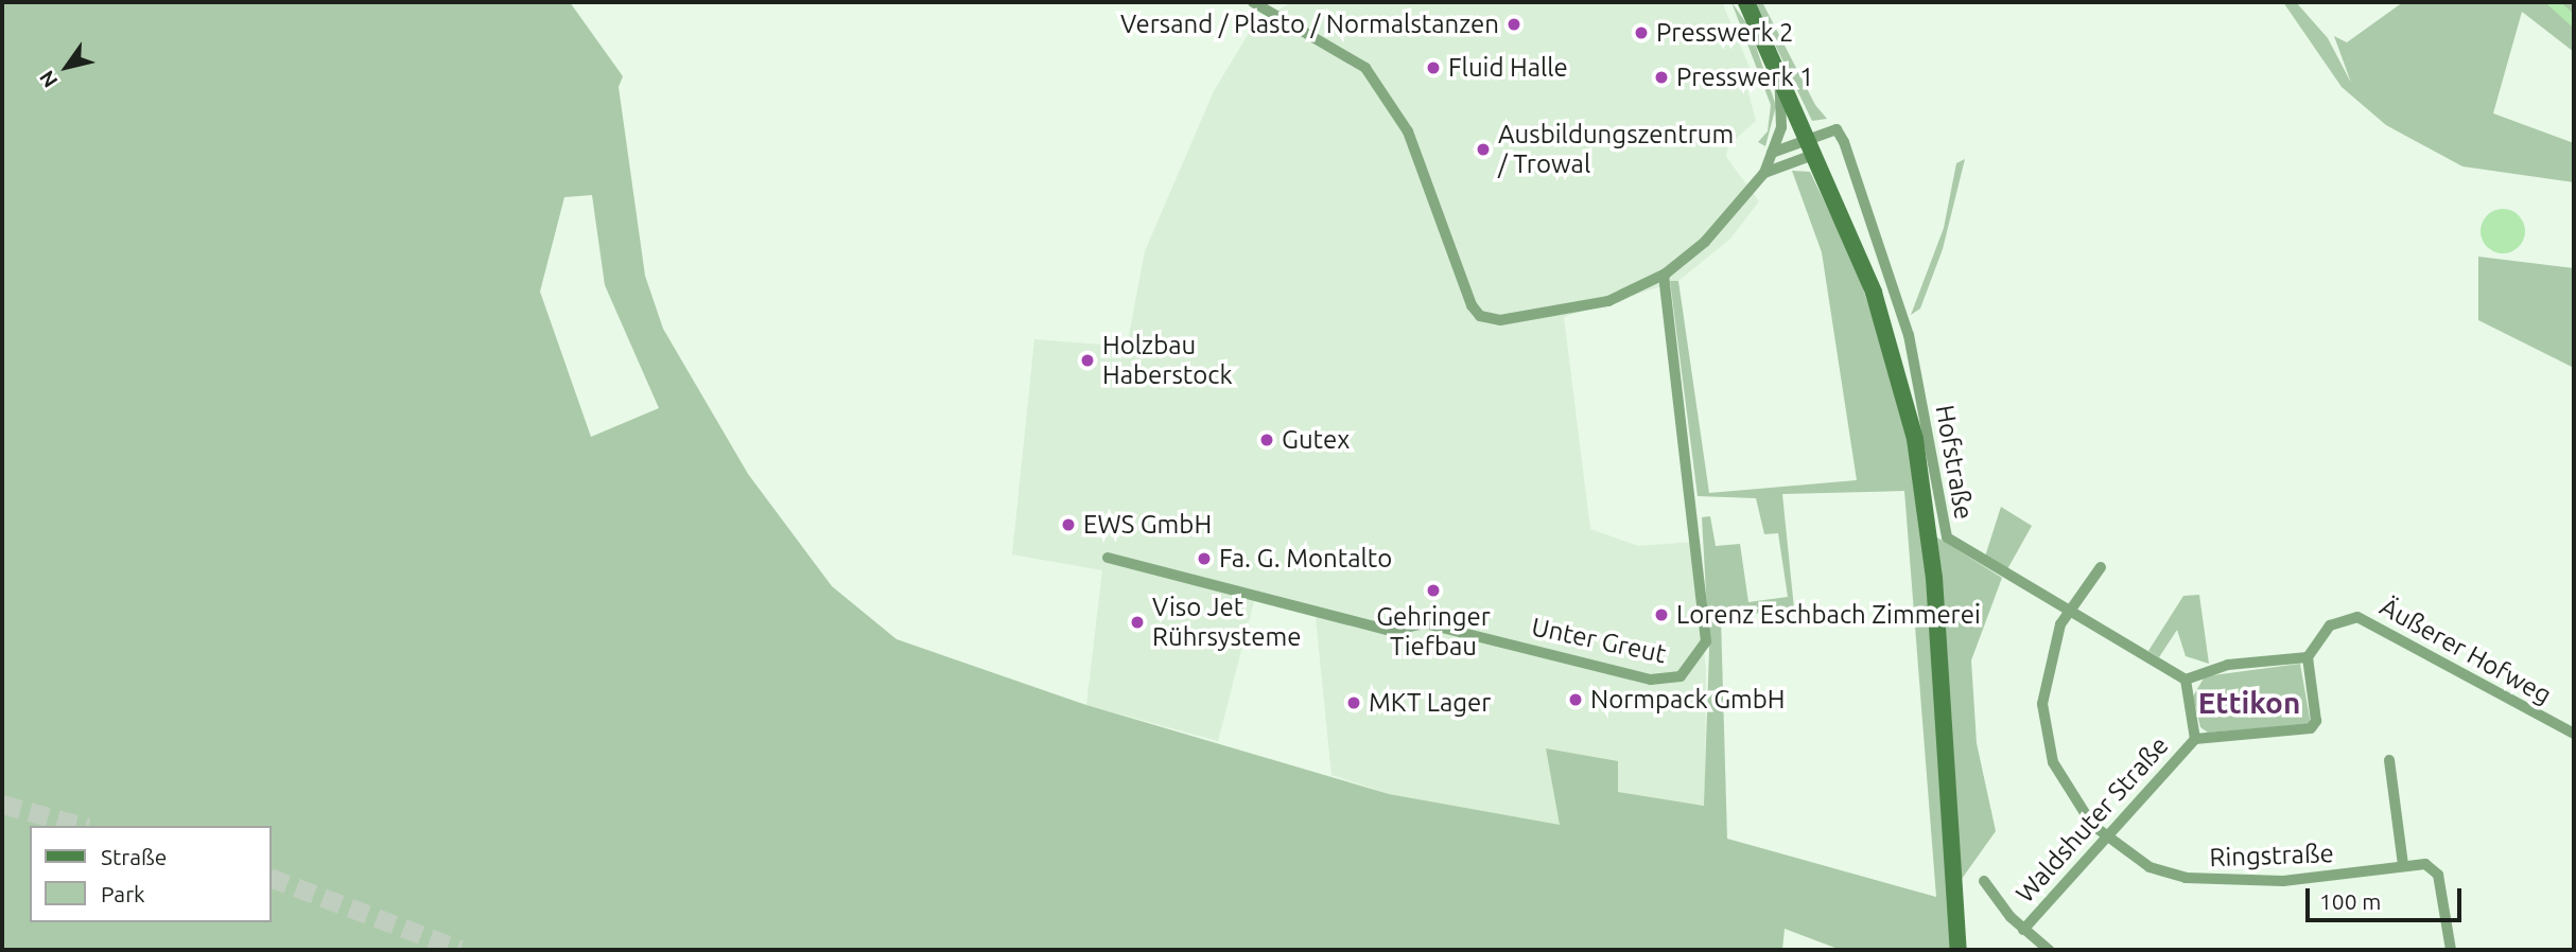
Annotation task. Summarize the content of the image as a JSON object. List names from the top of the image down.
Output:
{
  "streets": {
    "street": [
      "Hofstraße",
      "Unter Greut",
      "Äußerer Hofweg",
      "Waldshuter Straße",
      "Ringstraße"
    ]
  },
  "crossings": [
    ["Hofstraße", "Ringstraße"],
    ["Waldshuter Straße", "Ringstraße"]
  ],
  "districts": ["Ettikon"],
  "places": [
    "Versand / Plasto / Normalstanzen",
    "Presswerk 2",
    "Fluid Halle",
    "Presswerk 1",
    "Ausbildungszentrum / Trowal",
    "Holzbau Haberstock",
    "Gutex",
    "EWS GmbH",
    "Fa. G. Montalto",
    "Gehringer Tiefbau",
    "Lorenz Eschbach Zimmerei",
    "Viso Jet Rührsysteme",
    "Normpack GmbH",
    "MKT Lager"
  ],
  "legend": ["Straße", "Park"],
  "scale_bar": "100 m",
  "north": "bottom left"
}
